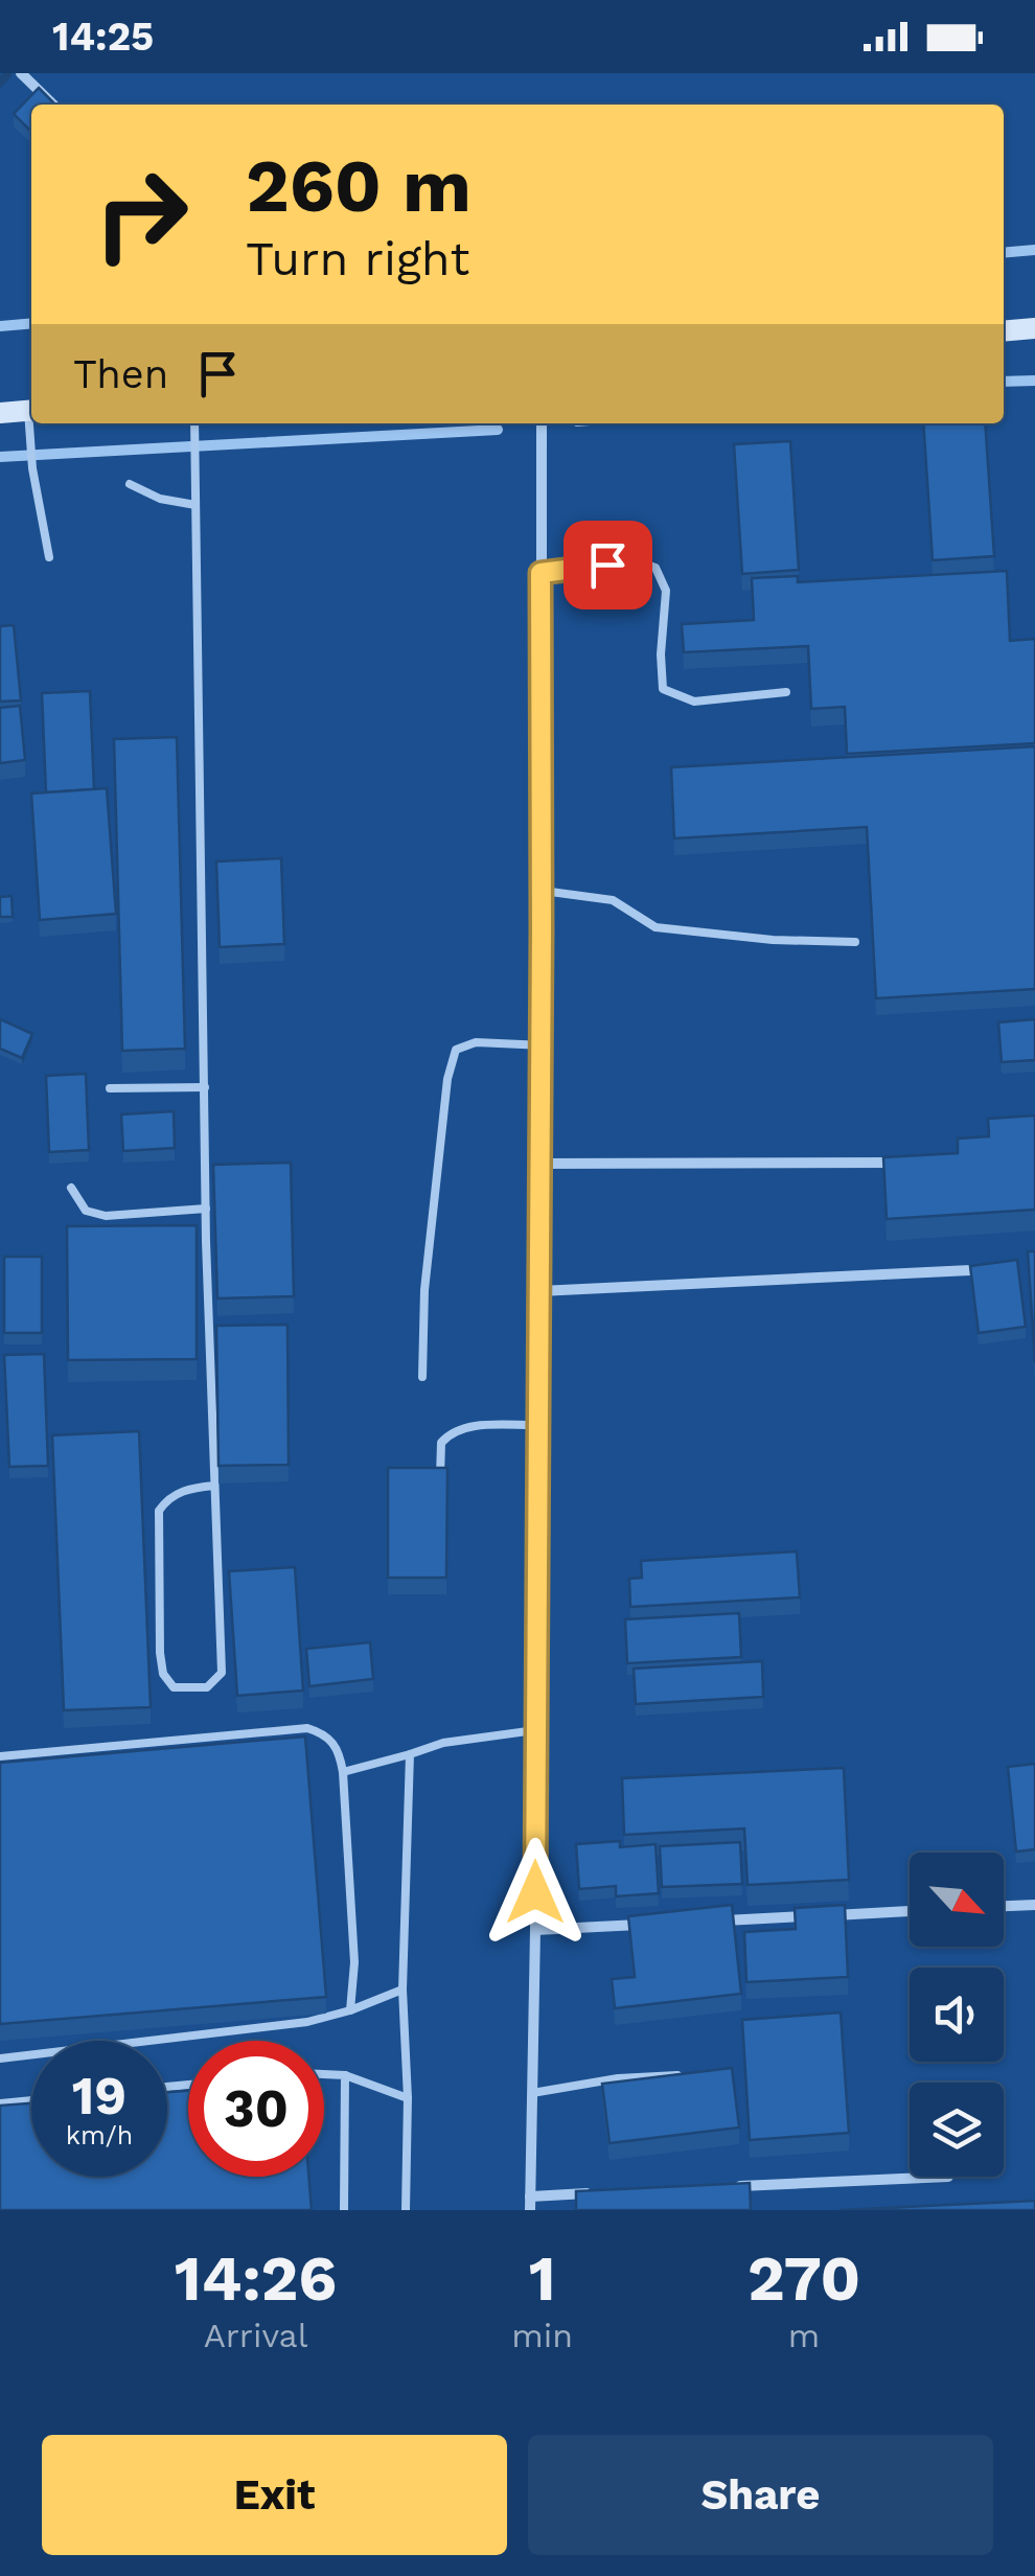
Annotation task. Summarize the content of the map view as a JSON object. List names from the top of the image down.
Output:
{
  "north": "bottom right",
  "page": {
    "status": "14:25",
    "turn": ["260 m", "Turn right"],
    "then": "Then",
    "speed": "19 km/h",
    "limit": "30",
    "eta": [
      "14:26",
      "Arrival",
      "1",
      "min",
      "270",
      "m"
    ],
    "buttons": ["Exit", "Share"]
  }
}
